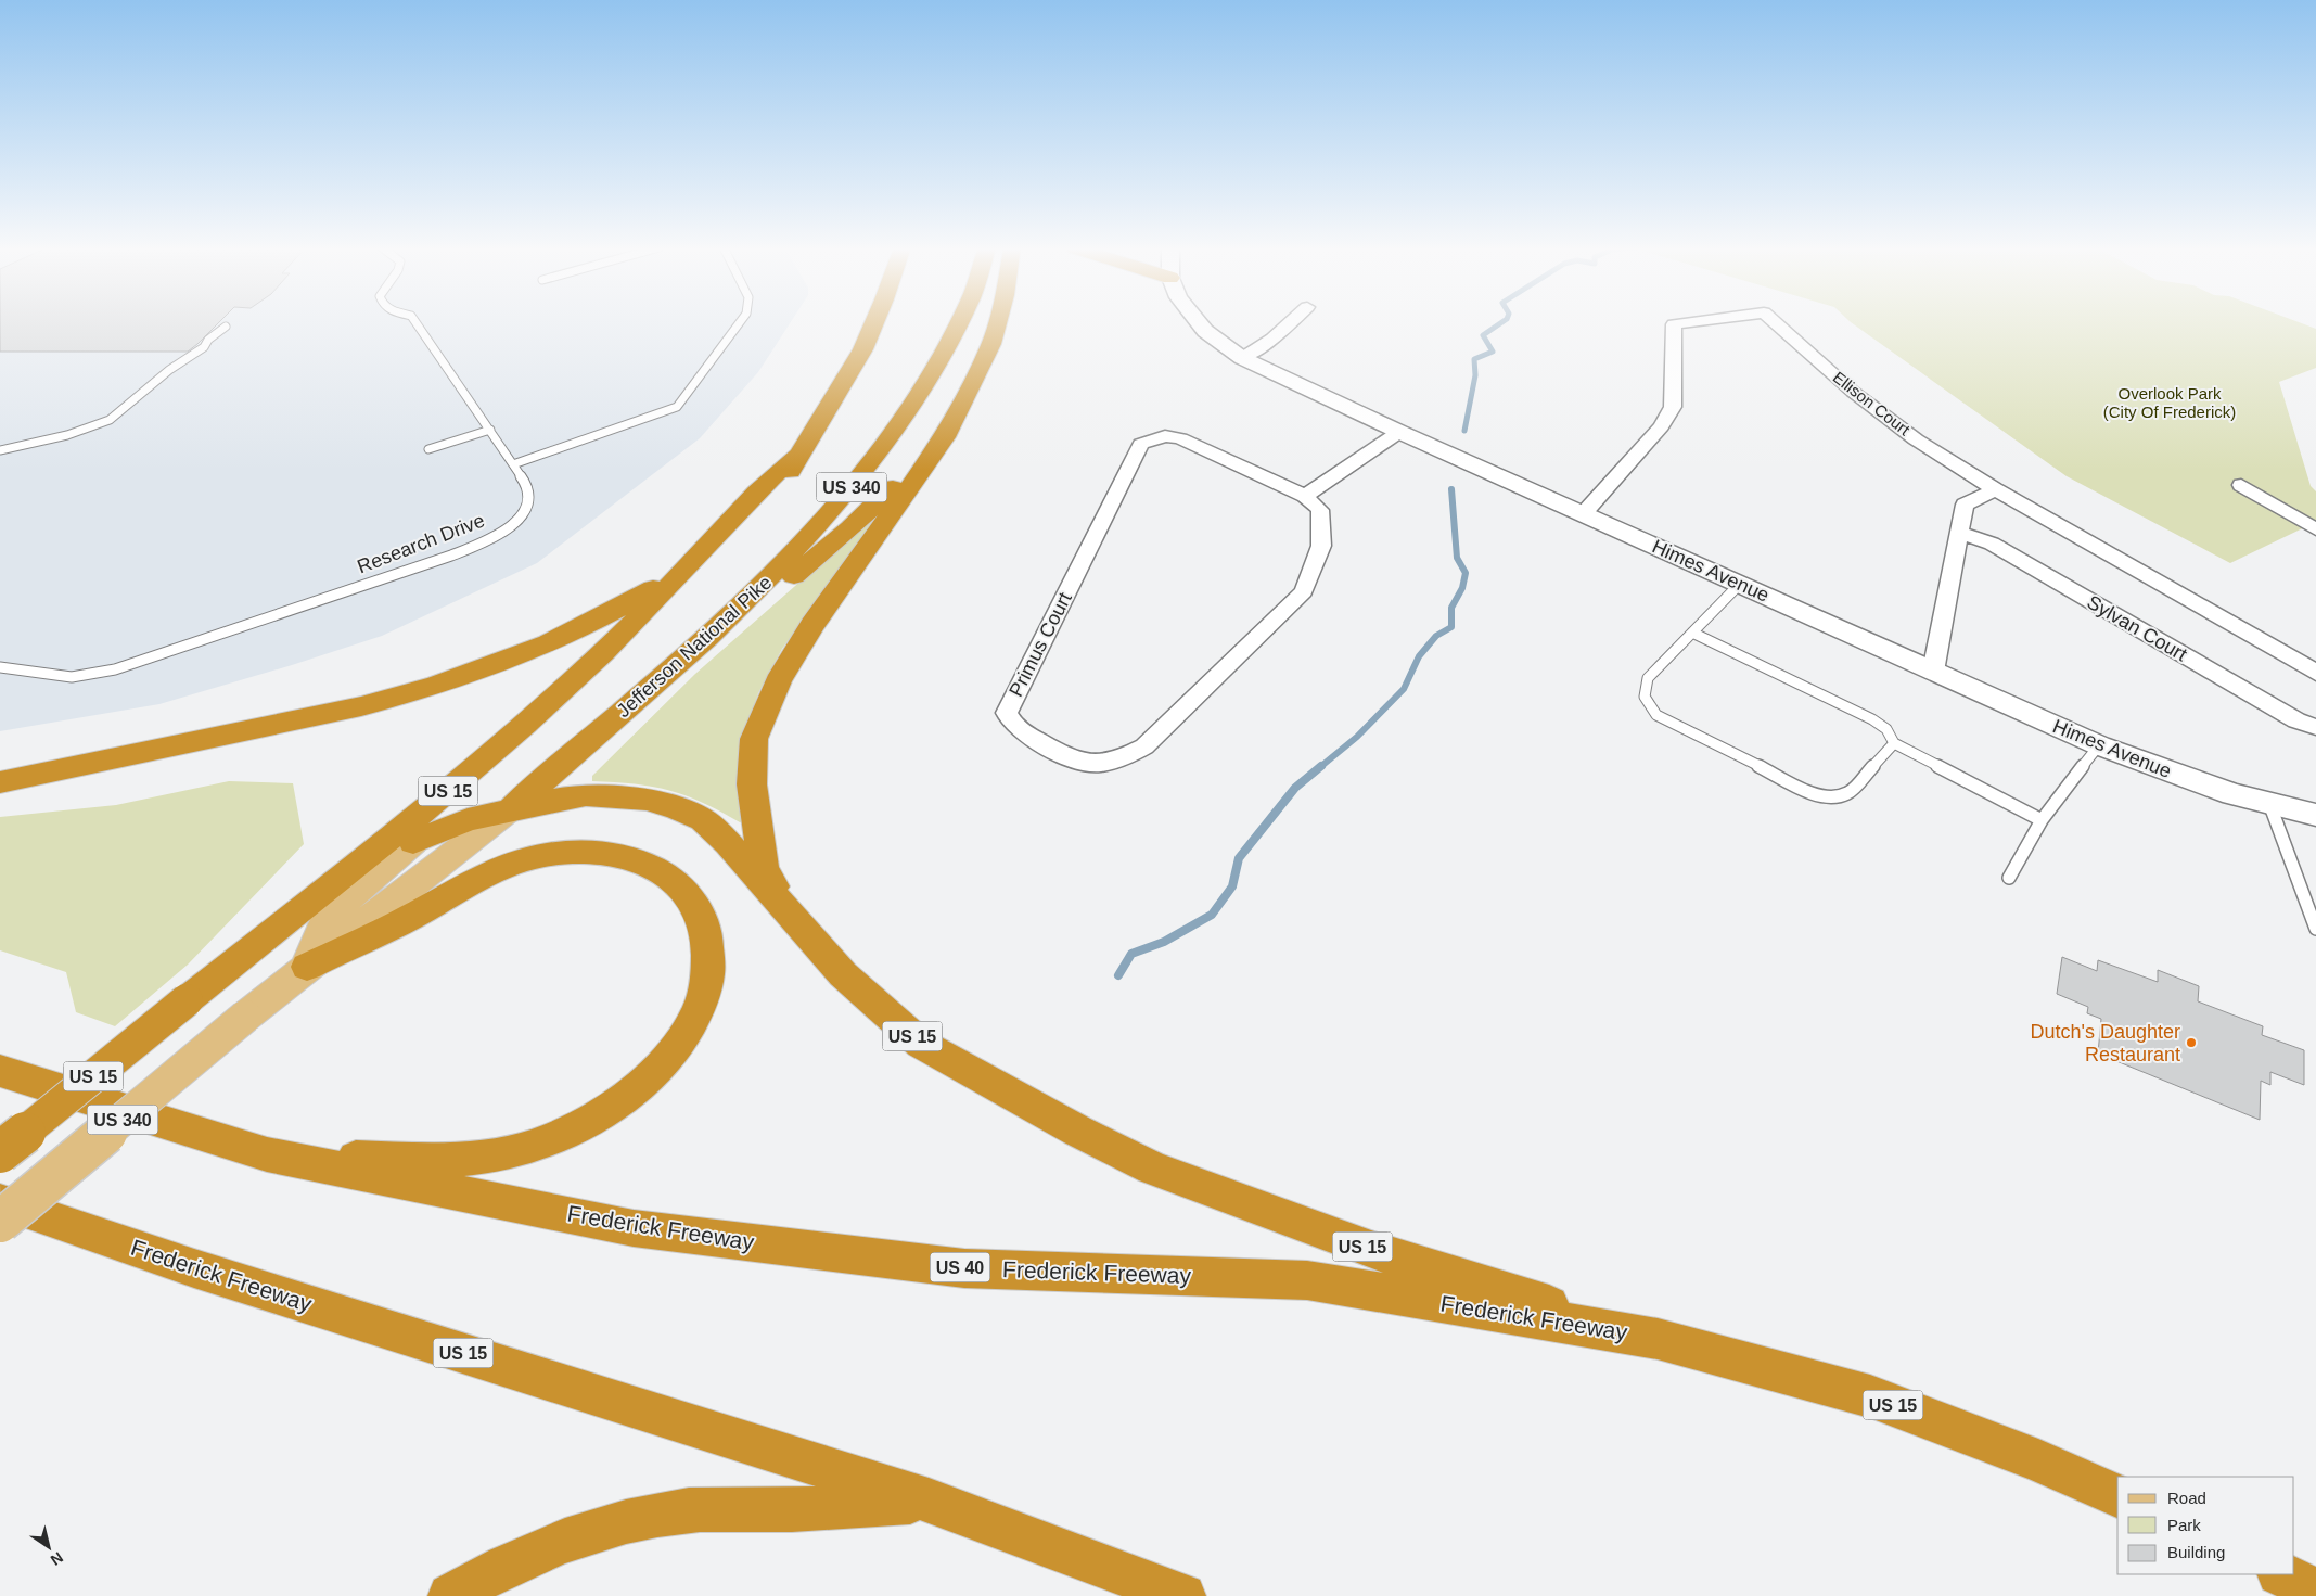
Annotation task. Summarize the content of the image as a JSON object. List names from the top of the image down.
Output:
{
  "streets": {
    "highway": [
      "US 340",
      "Jefferson National Pike",
      "US 15",
      "Frederick Freeway",
      "US 40"
    ],
    "street": [
      "Ellison Court",
      "Himes Avenue",
      "Sylvan Court",
      "Primus Court"
    ],
    "lane": ["Research Drive"]
  },
  "crossings": [
    ["Ellison Court", "Himes Avenue"],
    ["US 340", "Jefferson National Pike"],
    ["Jefferson National Pike", "US 15"],
    ["US 15", "Frederick Freeway"]
  ],
  "parks": ["Overlook Park (City Of Frederick)"],
  "places": ["Dutch's Daughter Restaurant"],
  "legend": ["Road", "Park", "Building"],
  "north": "bottom right"
}
